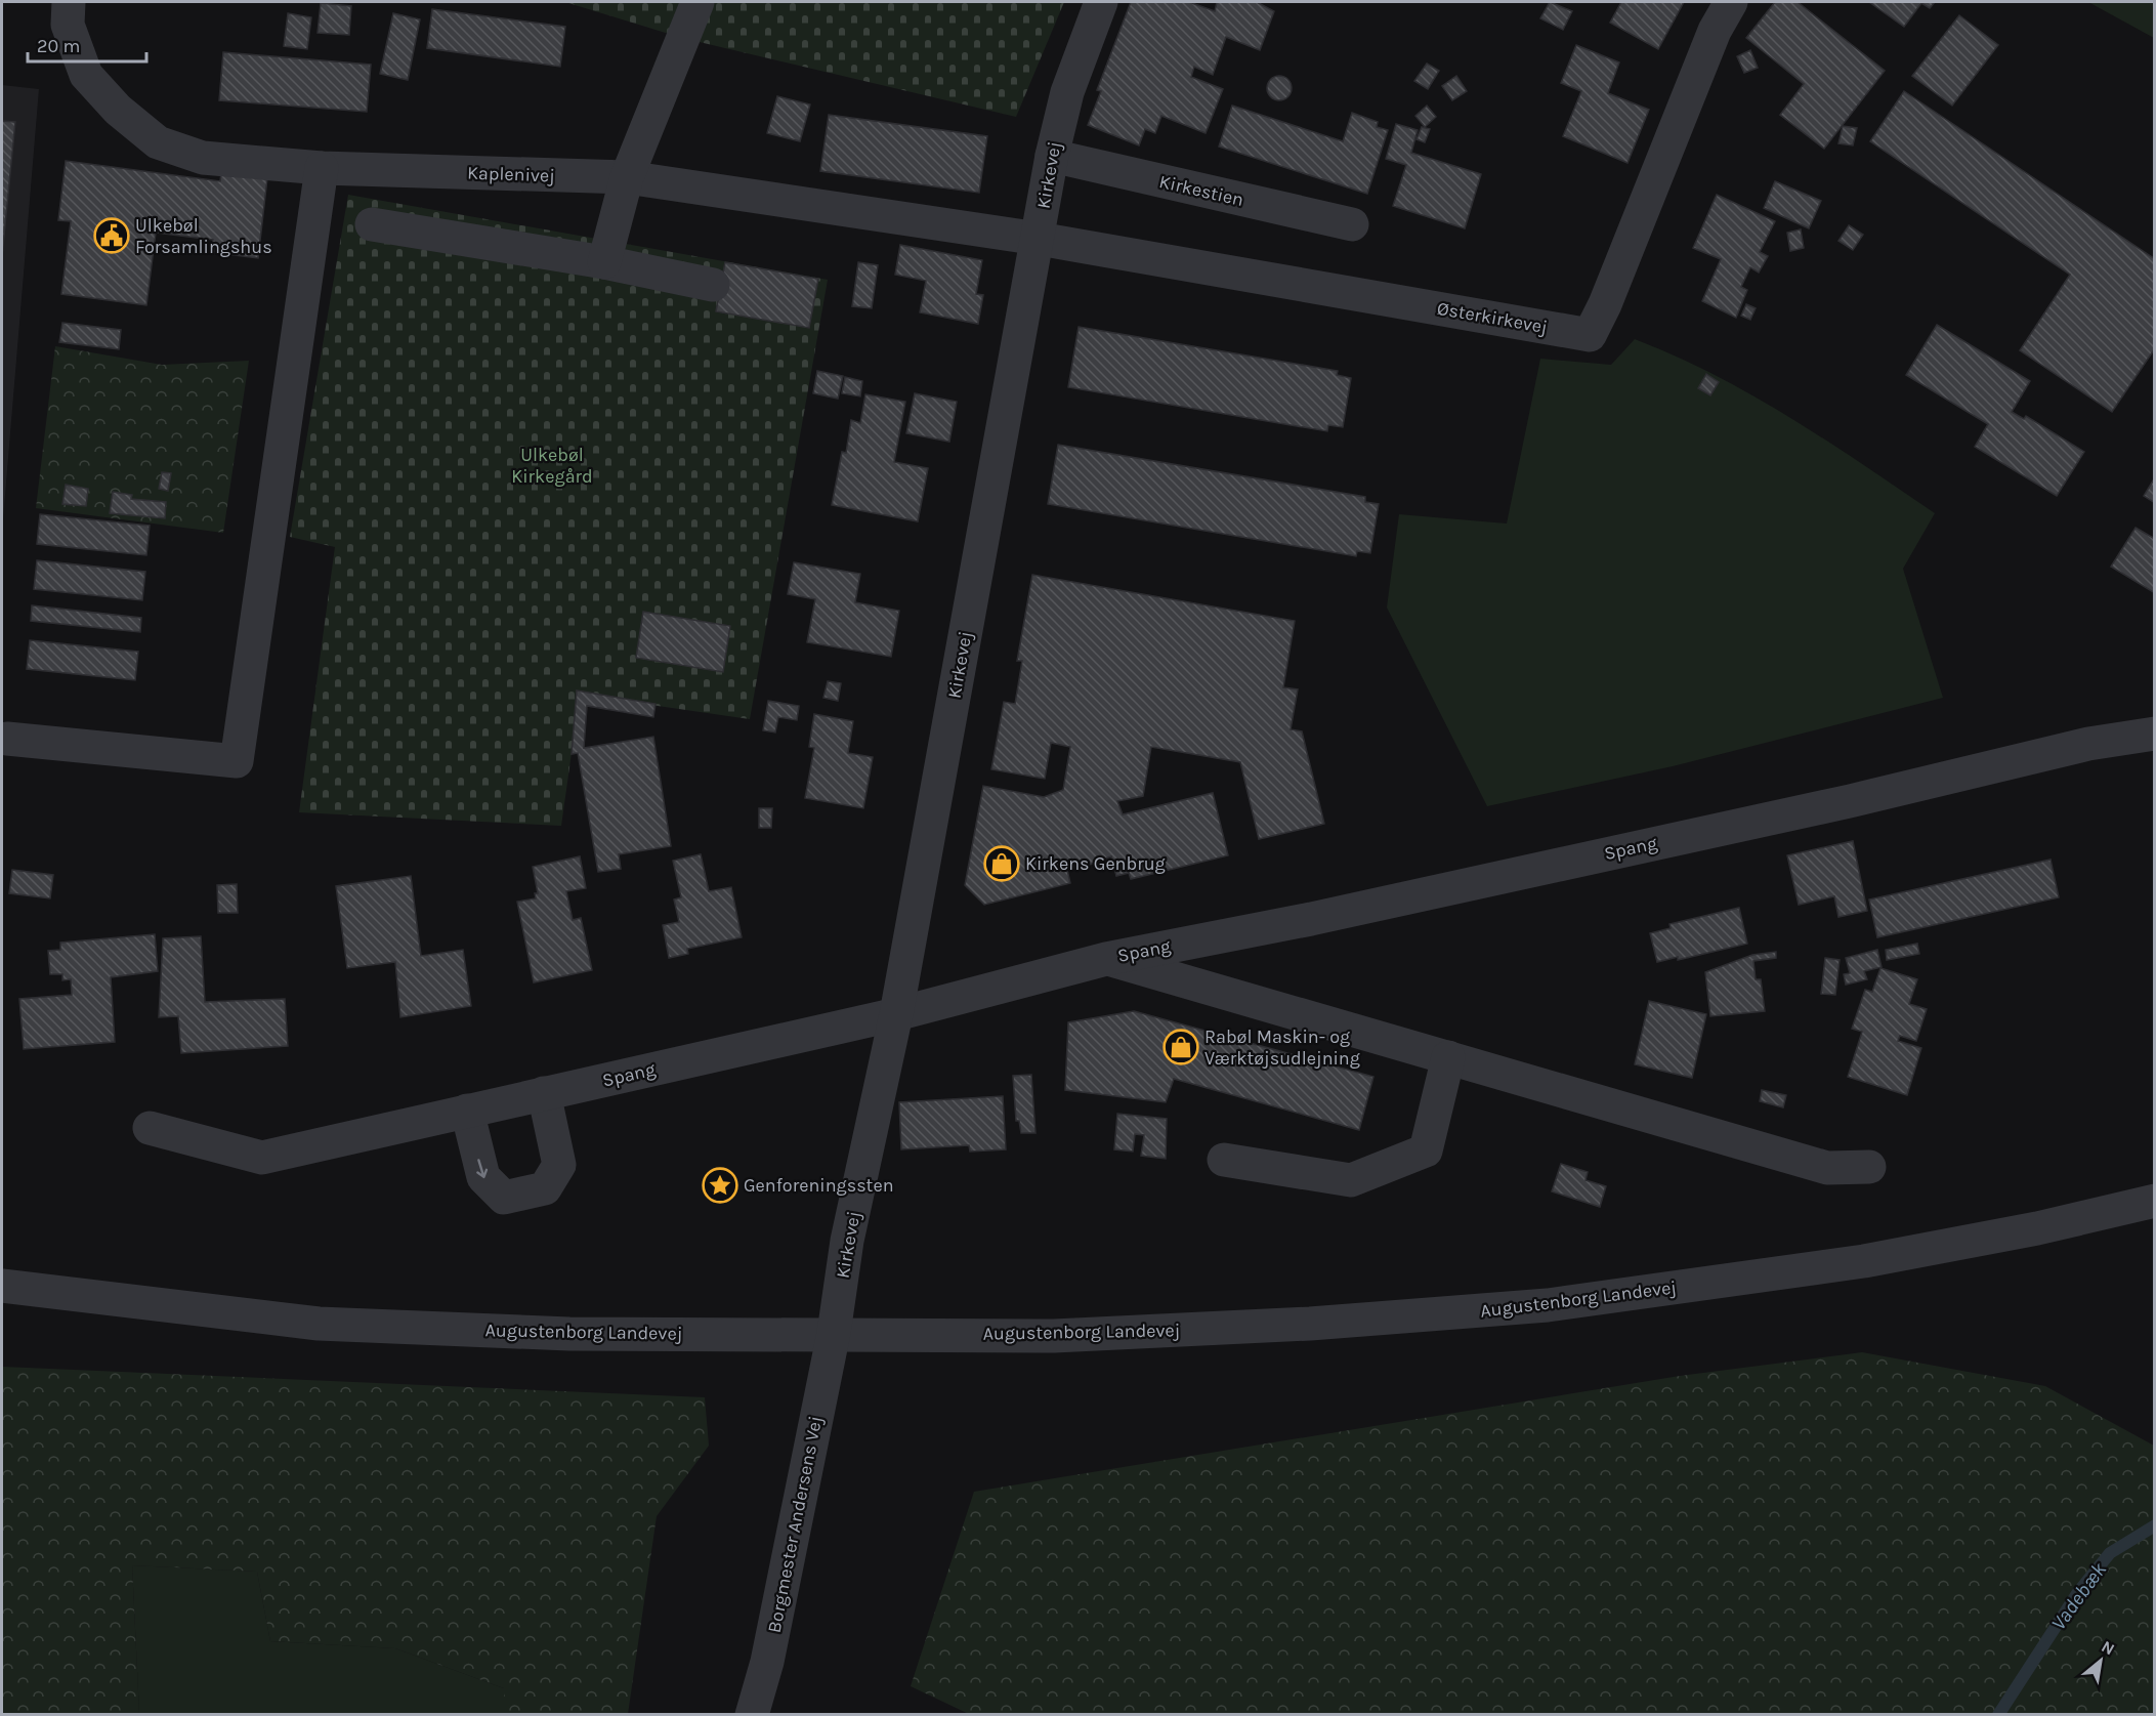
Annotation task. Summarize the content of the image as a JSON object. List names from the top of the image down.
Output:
{
  "streets": {
    "street": [
      "Kaplenivej",
      "Kirkevej",
      "Kirkestien",
      "Østerkirkevej",
      "Spang",
      "Augustenborg Landevej",
      "Borgmester Andersens Vej"
    ]
  },
  "crossings": [
    ["Kaplenivej", "Kirkevej"],
    ["Kaplenivej", "Østerkirkevej"],
    ["Kirkevej", "Kirkestien"],
    ["Kirkevej", "Østerkirkevej"],
    ["Kirkevej", "Spang"],
    ["Kirkevej", "Augustenborg Landevej"],
    ["Kirkevej", "Borgmester Andersens Vej"],
    ["Augustenborg Landevej", "Borgmester Andersens Vej"]
  ],
  "water": ["Vadebæk"],
  "parks": ["Ulkebøl Kirkegård"],
  "places": {
    "public building": ["Ulkebøl Forsamlingshus"],
    "shop": ["Kirkens Genbrug", "Rabøl Maskin- og Værktøjsudlejning"],
    "place": ["Genforeningssten"]
  },
  "scale_bar": "20 m",
  "north": "top right"
}
